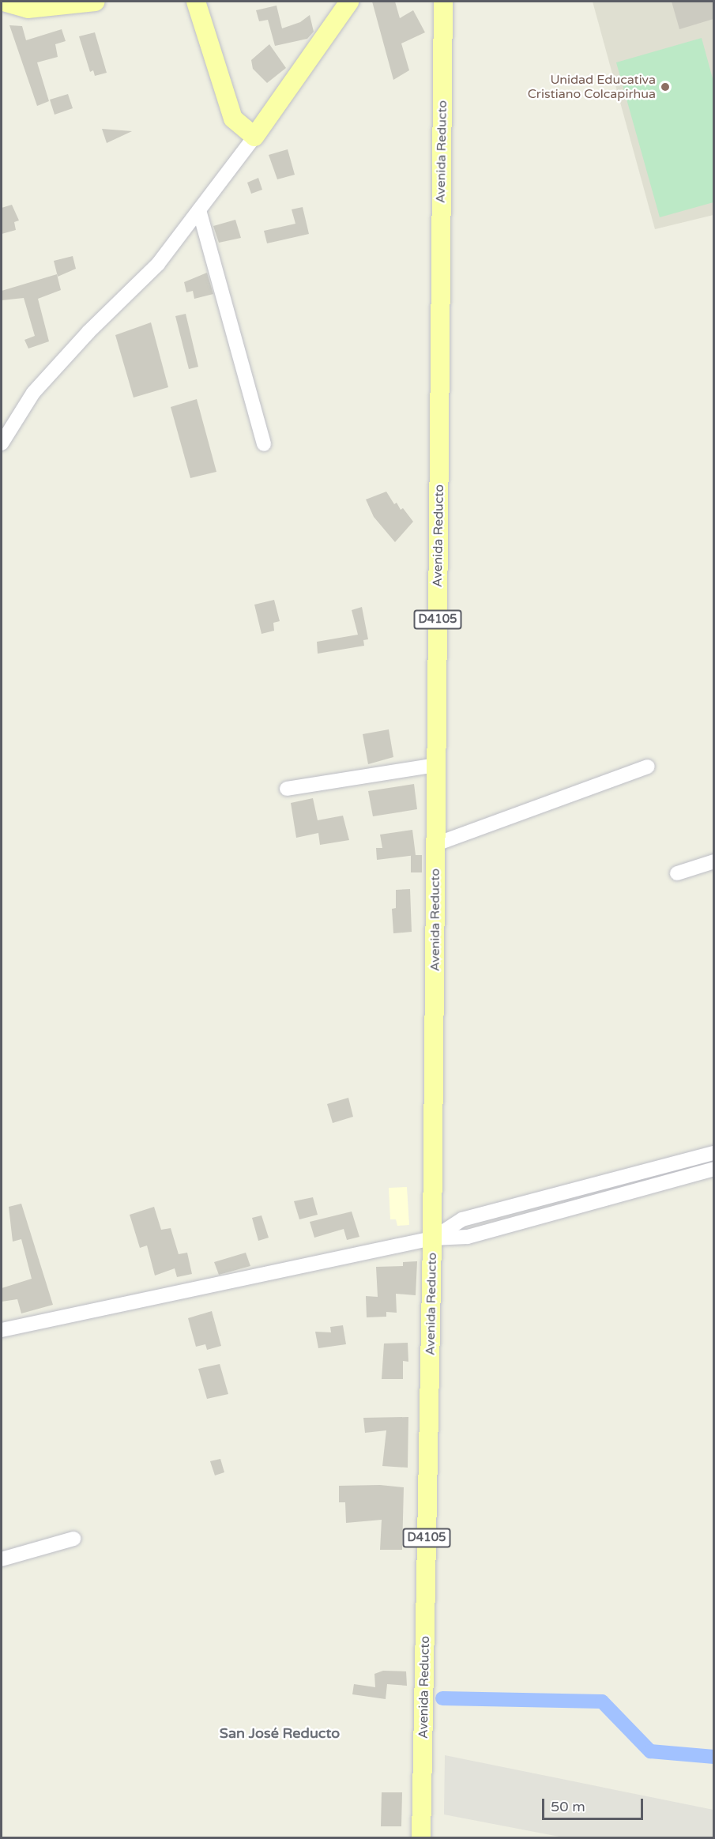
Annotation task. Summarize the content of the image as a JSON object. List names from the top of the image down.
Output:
{
  "streets": {
    "main road": ["Avenida Reducto", "D4105"]
  },
  "districts": ["San José Reducto"],
  "places": ["Unidad Educativa Cristiano Colcapirhua"],
  "scale_bar": "50 m"
}
